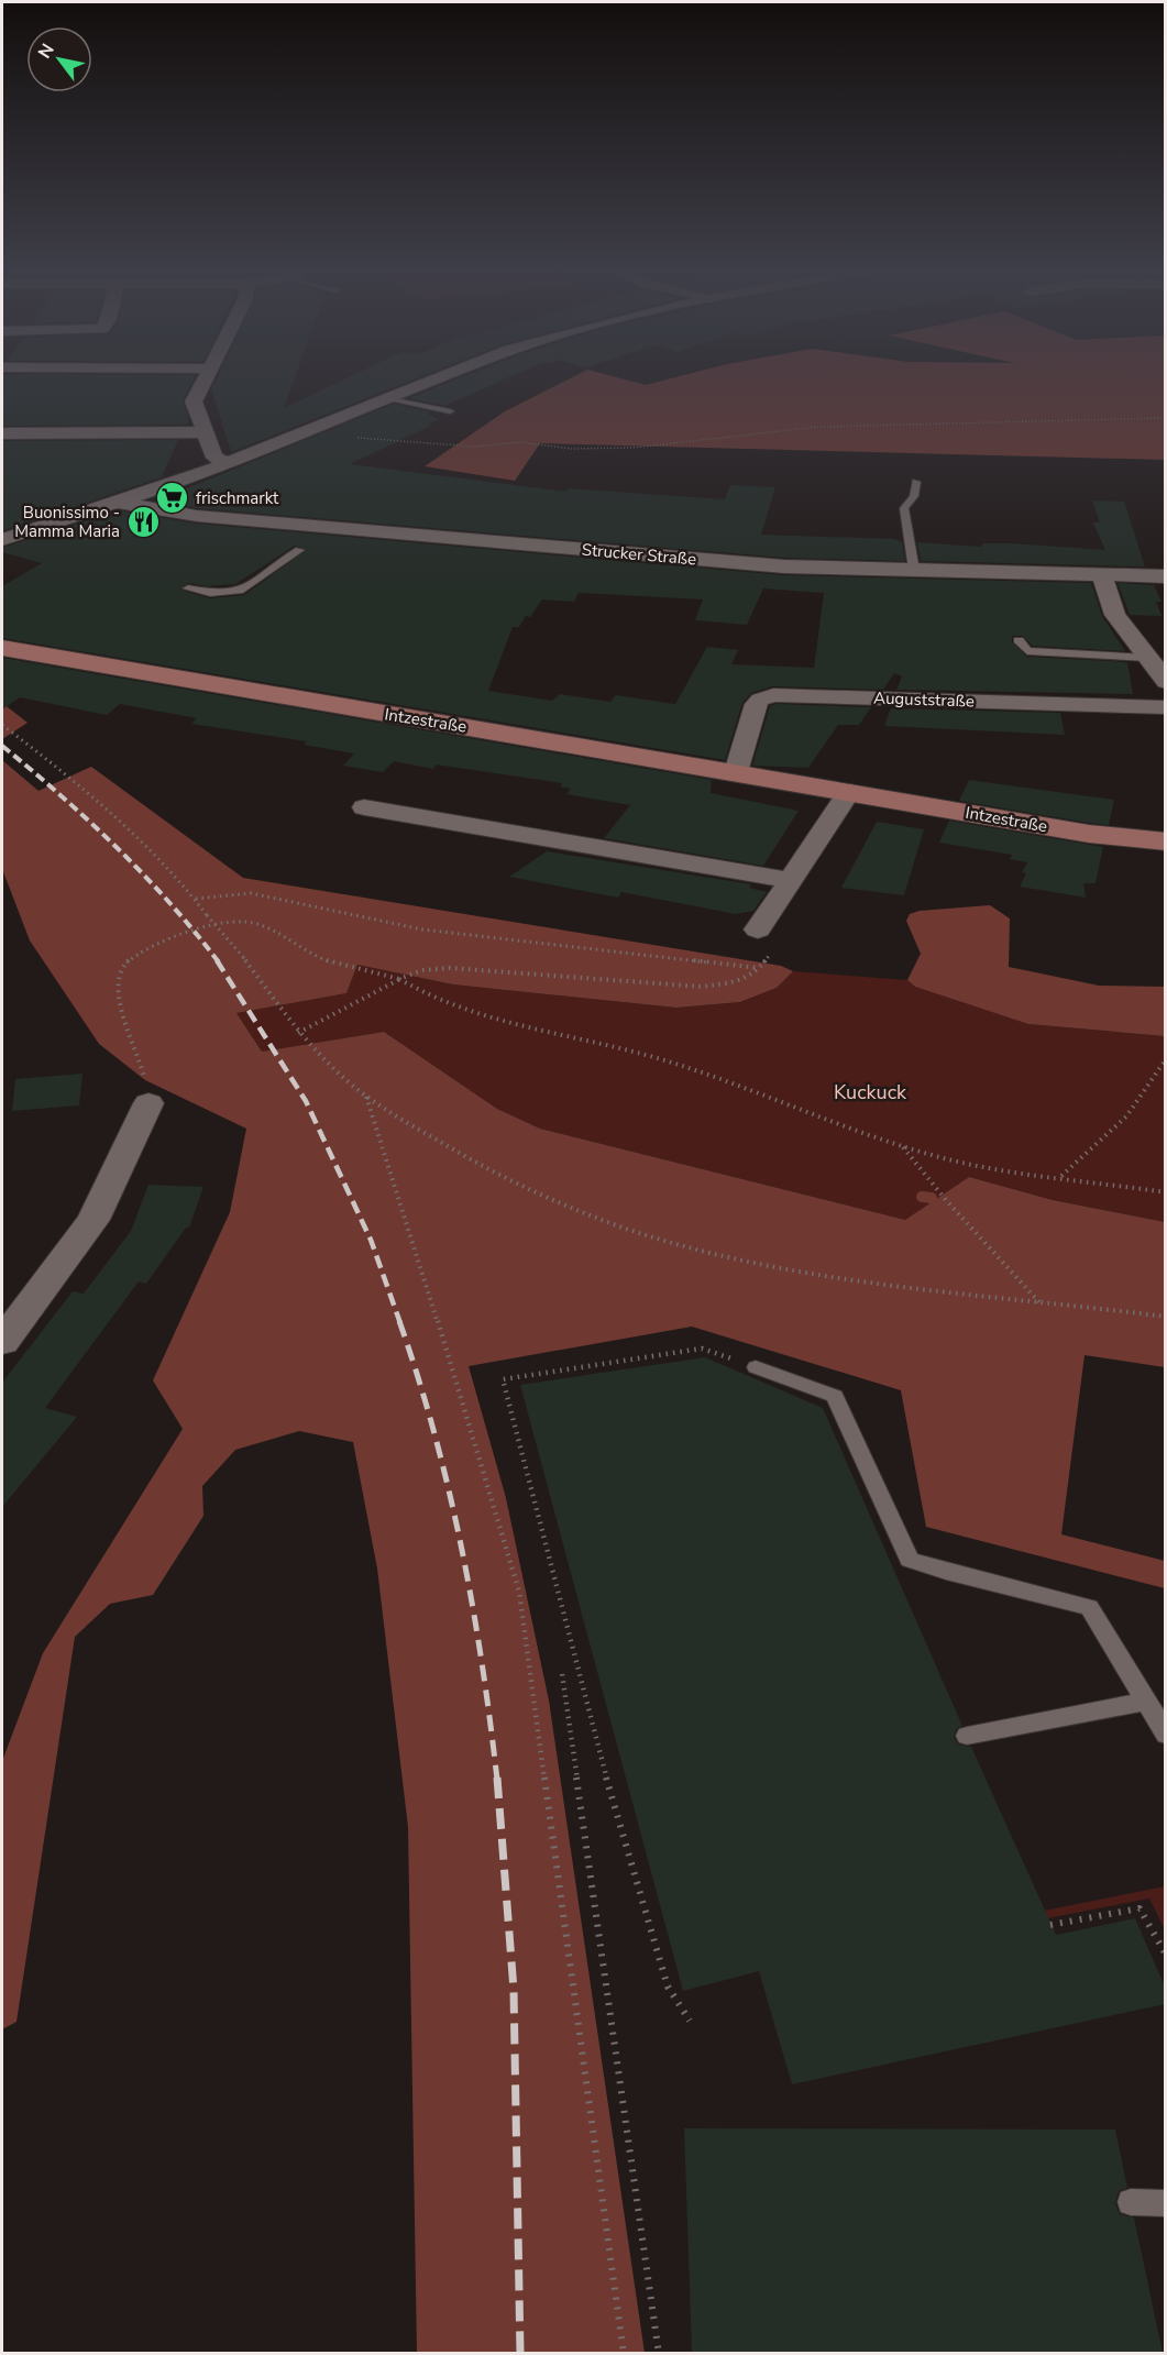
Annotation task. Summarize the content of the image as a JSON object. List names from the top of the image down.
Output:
{
  "streets": {
    "main road": ["Intzestraße"],
    "street": ["Strucker Straße", "Auguststraße"]
  },
  "crossings": [
    ["Auguststraße", "Intzestraße"]
  ],
  "parks": ["Kuckuck"],
  "places": {
    "supermarket": ["frischmarkt"],
    "restaurant": ["Buonissimo - Mamma Maria"]
  },
  "north": "top left"
}
